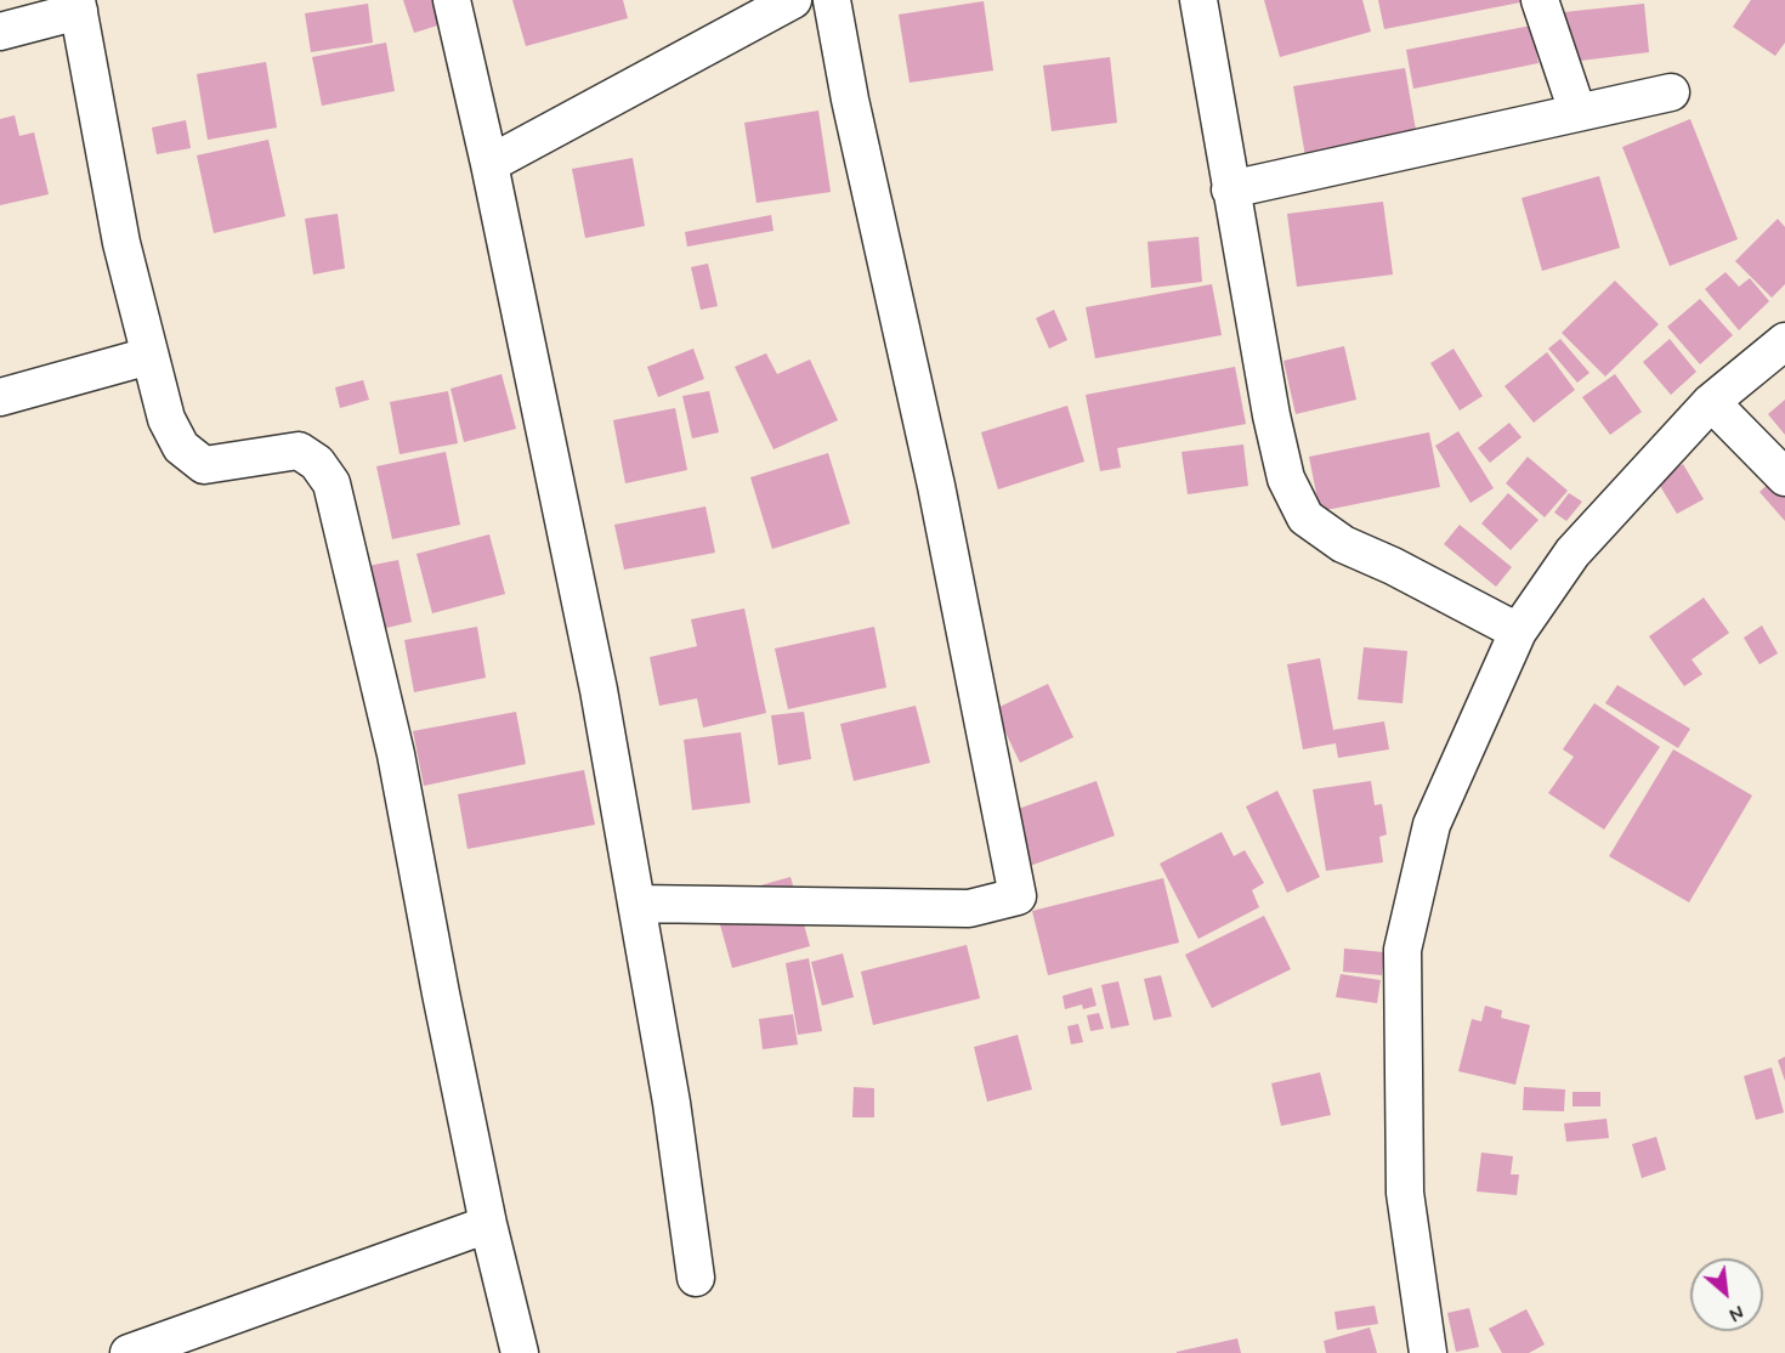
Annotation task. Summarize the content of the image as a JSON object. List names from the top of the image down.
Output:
{
  "north": "bottom right"
}
